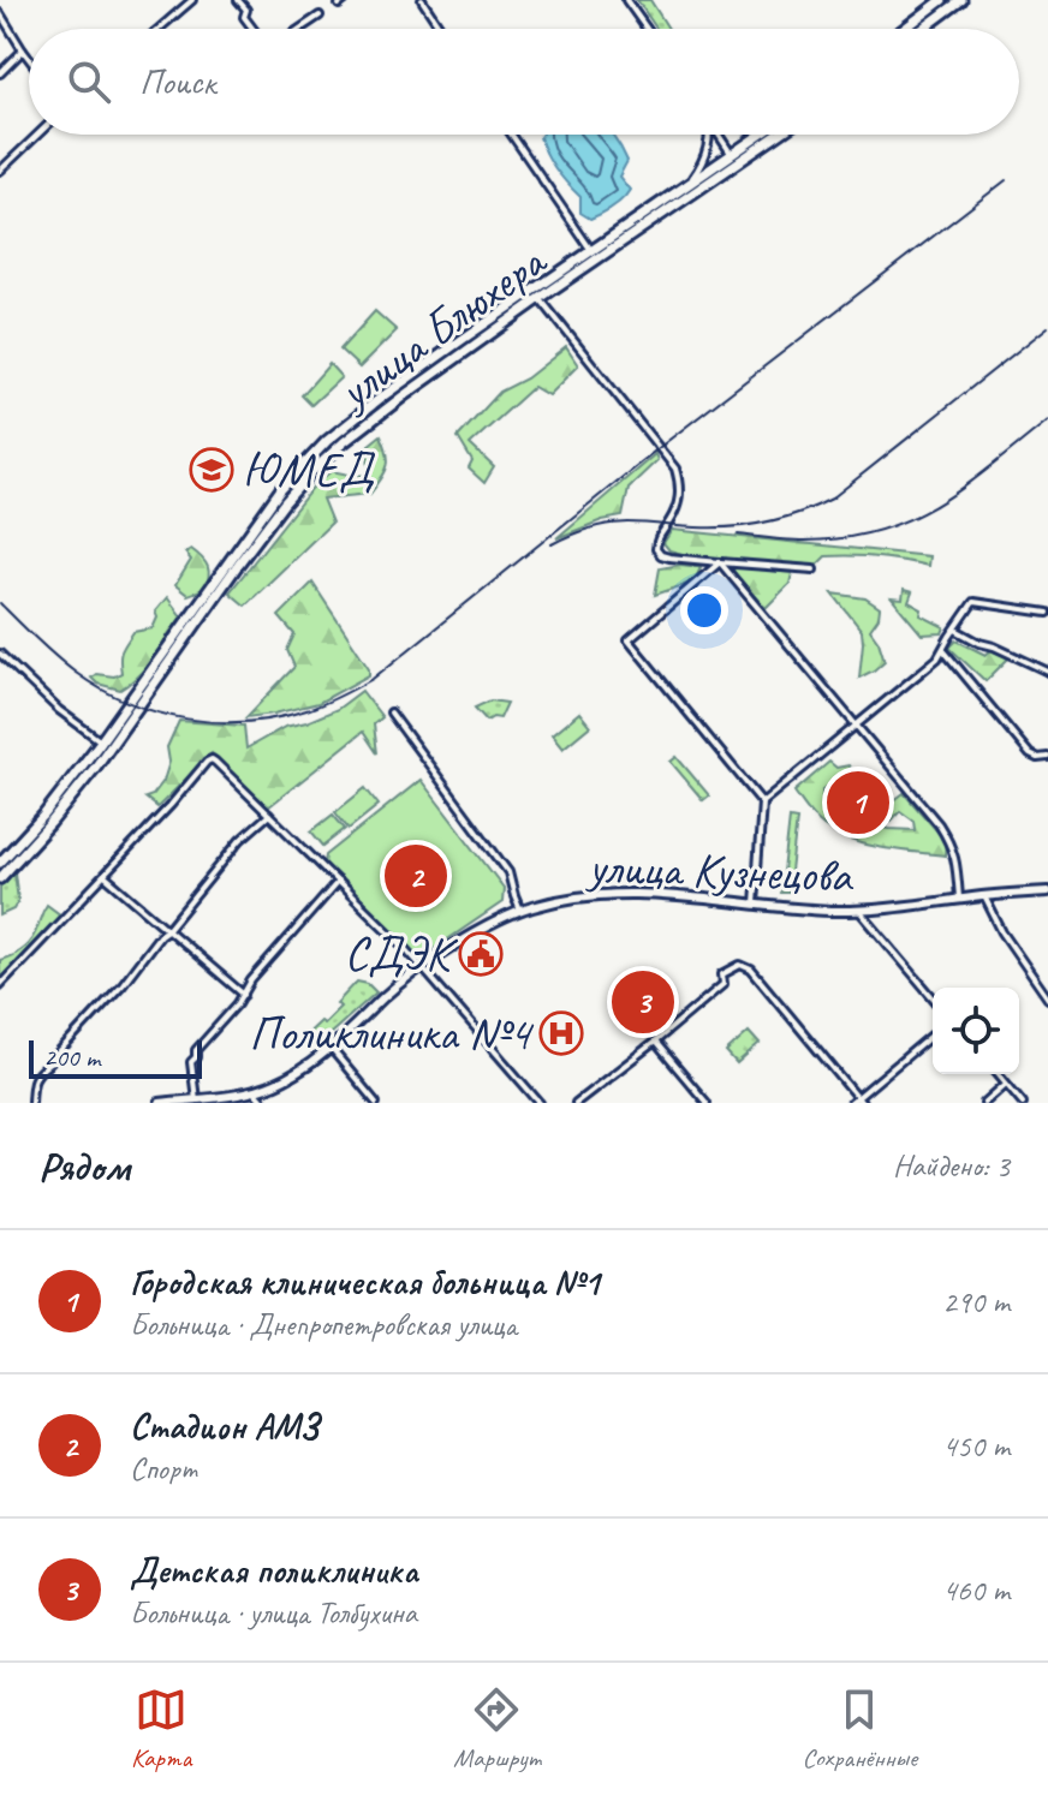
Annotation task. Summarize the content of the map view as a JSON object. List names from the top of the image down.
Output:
{
  "streets": {
    "main road": ["улица Блюхера"],
    "street": ["улица Кузнецова"]
  },
  "places": {
    "school or university": ["ЮМЕД"],
    "public building": ["СДЭК"],
    "hospital": ["Поликлиника №4"]
  },
  "scale_bar": "200 m",
  "page": {
    "search": "Поиск",
    "pins": ["1", "2", "3"],
    "scale": "200 m",
    "heading": ["Рядом", "Найдено: 3"],
    "list": [
      {
        "mark": "1",
        "name": "Городская клиническая больница №1",
        "note": "Больница · Днепропетровская улица",
        "value": "290 m"
      },
      {
        "mark": "2",
        "name": "Стадион АМЗ",
        "note": "Спорт",
        "value": "450 m"
      },
      {
        "mark": "3",
        "name": "Детская поликлиника",
        "note": "Больница · улица Толбухина",
        "value": "460 m"
      }
    ],
    "nav": ["Карта", "Маршрут", "Сохранённые"]
  }
}
